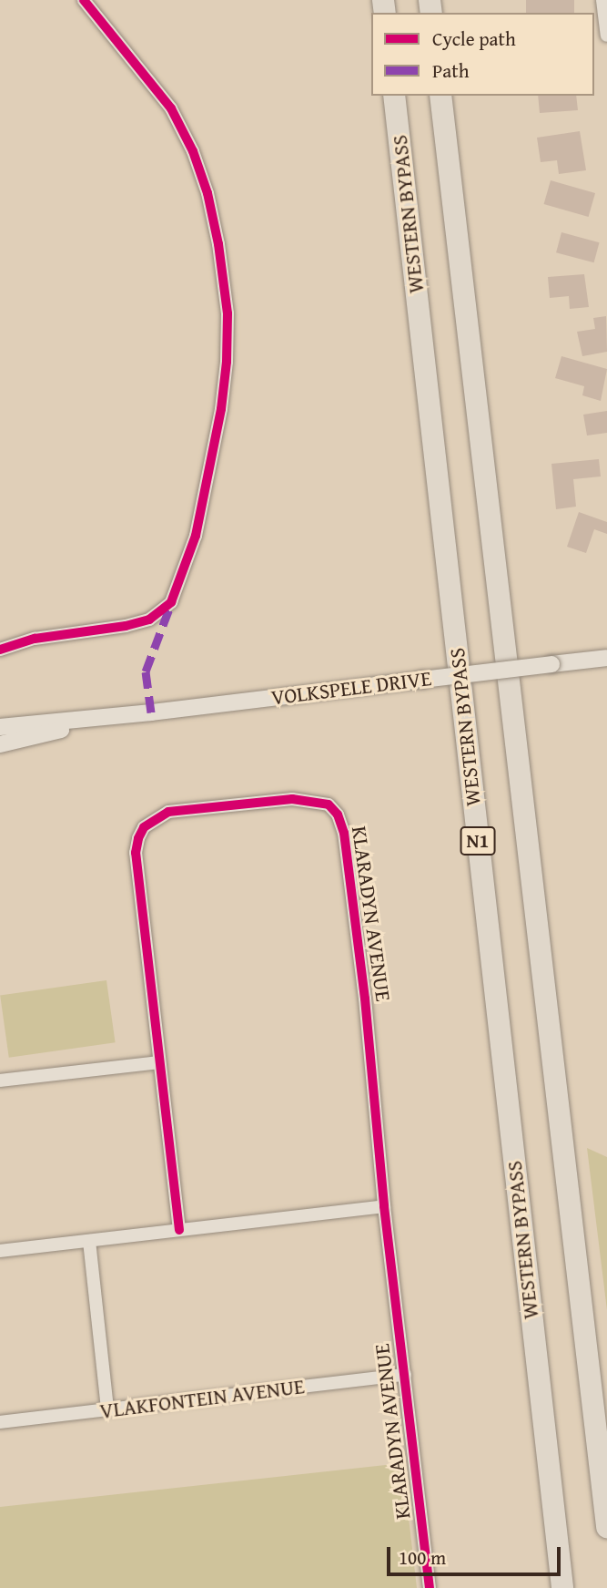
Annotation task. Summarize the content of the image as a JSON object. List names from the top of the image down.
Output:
{
  "streets": {
    "highway": ["WESTERN BYPASS", "N1"],
    "street": ["VOLKSPELE DRIVE", "KLARADYN AVENUE", "VLAKFONTEIN AVENUE"]
  },
  "crossings": [
    ["KLARADYN AVENUE", "VLAKFONTEIN AVENUE"]
  ],
  "legend": ["Cycle path", "Path"],
  "scale_bar": "100 m"
}
